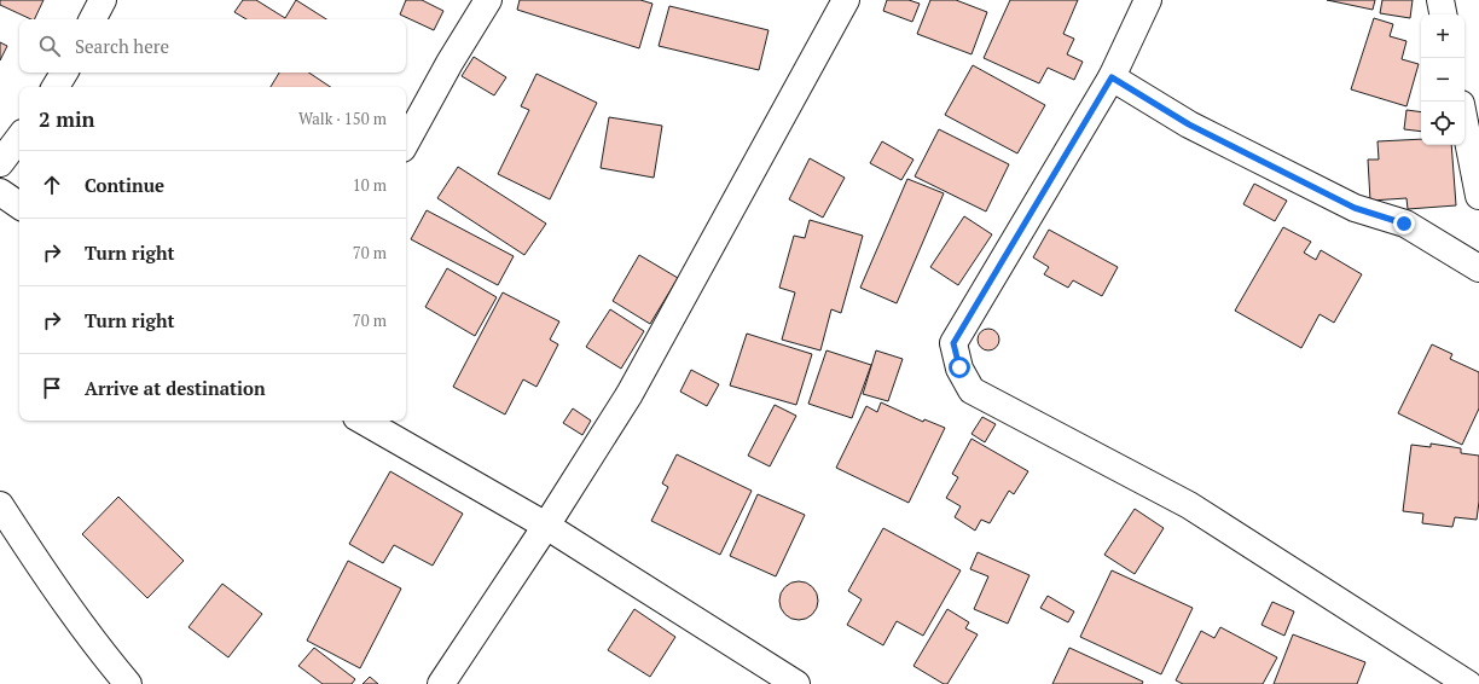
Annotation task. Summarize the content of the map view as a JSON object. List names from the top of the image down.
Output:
{
  "page": {
    "map_buttons": ["+", "−"],
    "search": "Search here",
    "heading": ["2 min", "Walk · 150 m"],
    "list": [
      ["Continue", "10 m"],
      ["Turn right", "70 m"],
      ["Turn right", "70 m"],
      "Arrive at destination"
    ]
  }
}
